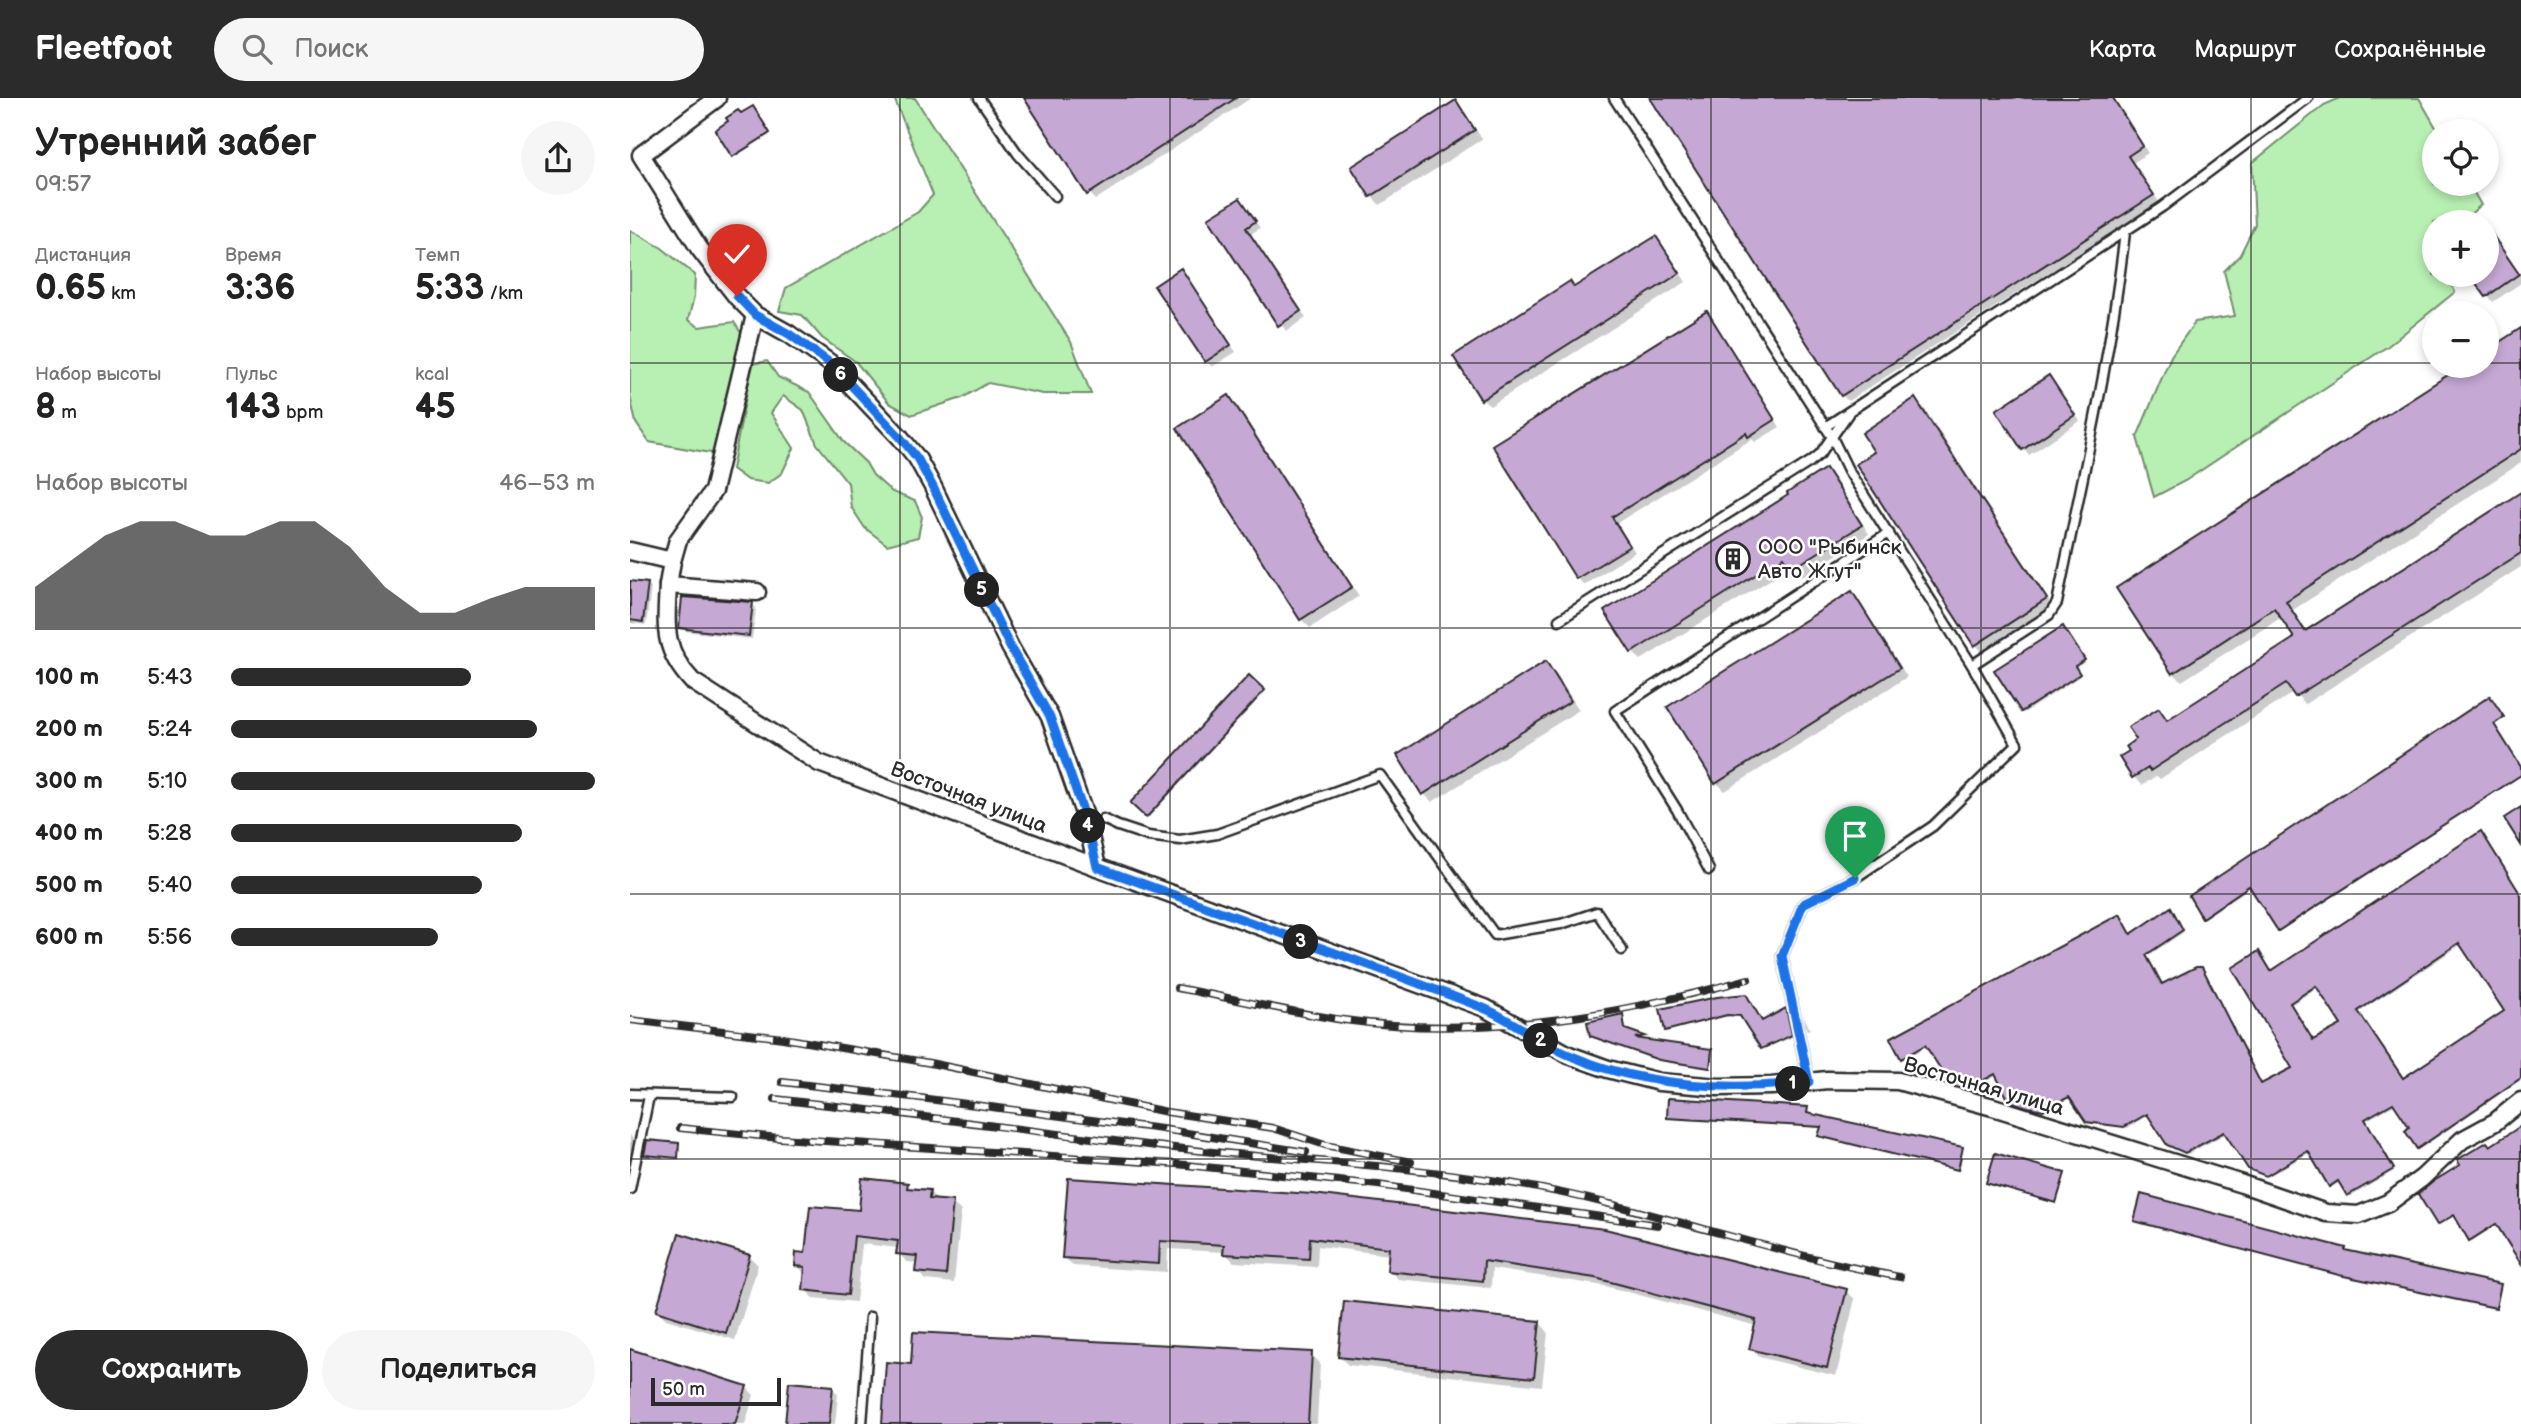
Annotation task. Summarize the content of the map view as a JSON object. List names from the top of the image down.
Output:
{
  "streets": {
    "street": ["Восточная улица"]
  },
  "places": {
    "building": ["ООО \"Рыбинск Авто Жгут\""]
  },
  "scale_bar": "50 m",
  "page": {
    "header": "Fleetfoot",
    "search": "Поиск",
    "nav": ["Карта", "Маршрут", "Сохранённые"],
    "heading": ["Утренний забег", "09:57"],
    "map_buttons": ["+", "−"],
    "stats": [
      ["Дистанция", "0.65 km"],
      ["Время", "3:36"],
      ["Темп", "5:33 /km"],
      ["Набор высоты", "8 m"],
      ["Пульс", "143 bpm"],
      ["kcal", "45"]
    ],
    "pins": [
      "6",
      "5",
      "4",
      "3",
      "2",
      "1"
    ],
    "chart": ["Набор высоты", "46–53 m"],
    "list": [
      {
        "name": "100 m",
        "note": "5:43"
      },
      {
        "name": "200 m",
        "note": "5:24"
      },
      {
        "name": "300 m",
        "note": "5:10"
      },
      {
        "name": "400 m",
        "note": "5:28"
      },
      {
        "name": "500 m",
        "note": "5:40"
      },
      {
        "name": "600 m",
        "note": "5:56"
      }
    ],
    "buttons": ["Сохранить", "Поделиться"],
    "scale": "50 m"
  }
}
